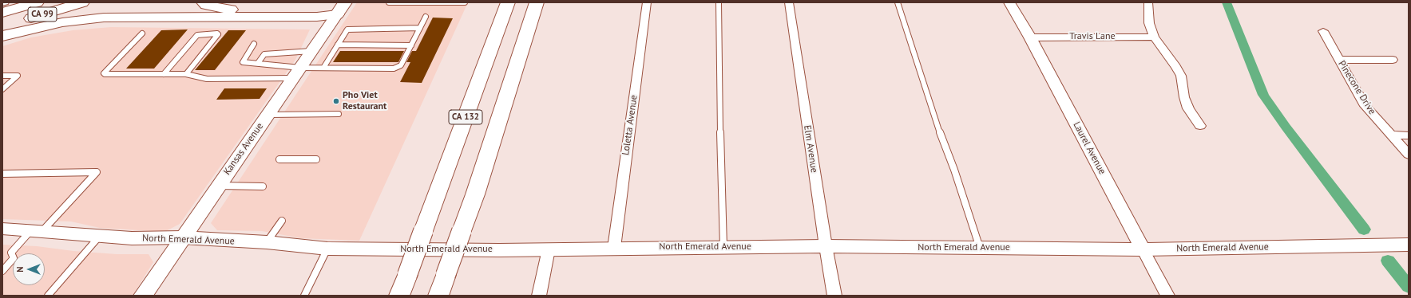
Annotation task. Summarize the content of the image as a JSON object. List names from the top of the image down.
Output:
{
  "streets": {
    "main road": ["CA 99", "CA 132", "Kansas Avenue"],
    "street": [
      "Travis Lane",
      "Pinecone Drive",
      "Loletta Avenue",
      "Laurel Avenue",
      "Elm Avenue",
      "North Emerald Avenue"
    ]
  },
  "crossings": [
    ["Travis Lane", "Laurel Avenue"],
    ["Loletta Avenue", "North Emerald Avenue"],
    ["Laurel Avenue", "North Emerald Avenue"],
    ["Kansas Avenue", "North Emerald Avenue"],
    ["Elm Avenue", "North Emerald Avenue"]
  ],
  "places": ["Pho Viet Restaurant"],
  "north": "left"
}
